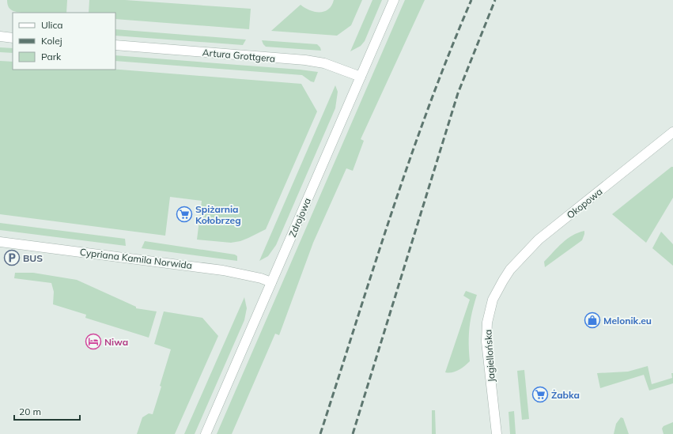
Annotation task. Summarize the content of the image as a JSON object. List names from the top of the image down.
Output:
{
  "streets": {
    "street": [
      "Artura Grottgera",
      "Okopowa",
      "Zdrojowa",
      "Cypriana Kamila Norwida",
      "Jagiellońska"
    ]
  },
  "crossings": [
    ["Artura Grottgera", "Zdrojowa"],
    ["Okopowa", "Jagiellońska"],
    ["Zdrojowa", "Cypriana Kamila Norwida"]
  ],
  "places": {
    "supermarket": ["Spiżarnia Kołobrzeg", "Żabka"],
    "parking": ["BUS"],
    "shop": ["Melonik.eu"],
    "hotel": ["Niwa"]
  },
  "legend": ["Ulica", "Kolej", "Park"],
  "scale_bar": "20 m"
}
